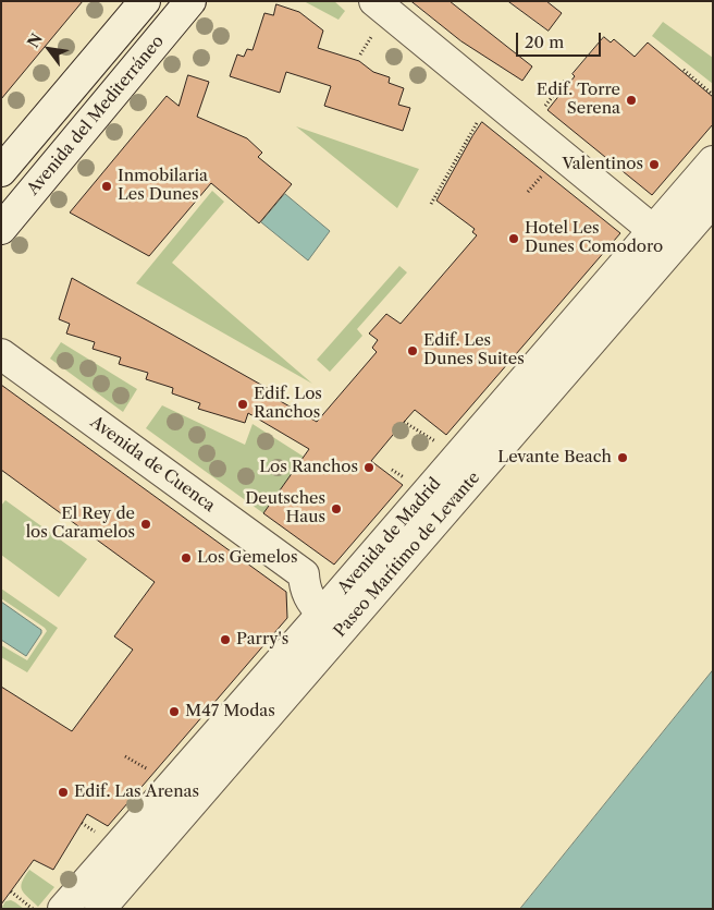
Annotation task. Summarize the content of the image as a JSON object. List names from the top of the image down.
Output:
{
  "streets": {
    "street": [
      "Avenida del Mediterráneo",
      "Avenida de Cuenca",
      "Avenida de Madrid",
      "Paseo Marítimo de Levante"
    ]
  },
  "crossings": [
    ["Avenida de Cuenca", "Avenida de Madrid"]
  ],
  "places": [
    "Edif. Torre Serena",
    "Valentinos",
    "Inmobilaria Les Dunes",
    "Hotel Les Dunes Comodoro",
    "Edif. Les Dunes Suites",
    "Edif. Los Ranchos",
    "Levante Beach",
    "Los Ranchos",
    "Deutsches Haus",
    "El Rey de los Caramelos",
    "Los Gemelos",
    "Parry's",
    "M47 Modas",
    "Edif. Las Arenas"
  ],
  "scale_bar": "20 m",
  "north": "top left"
}
